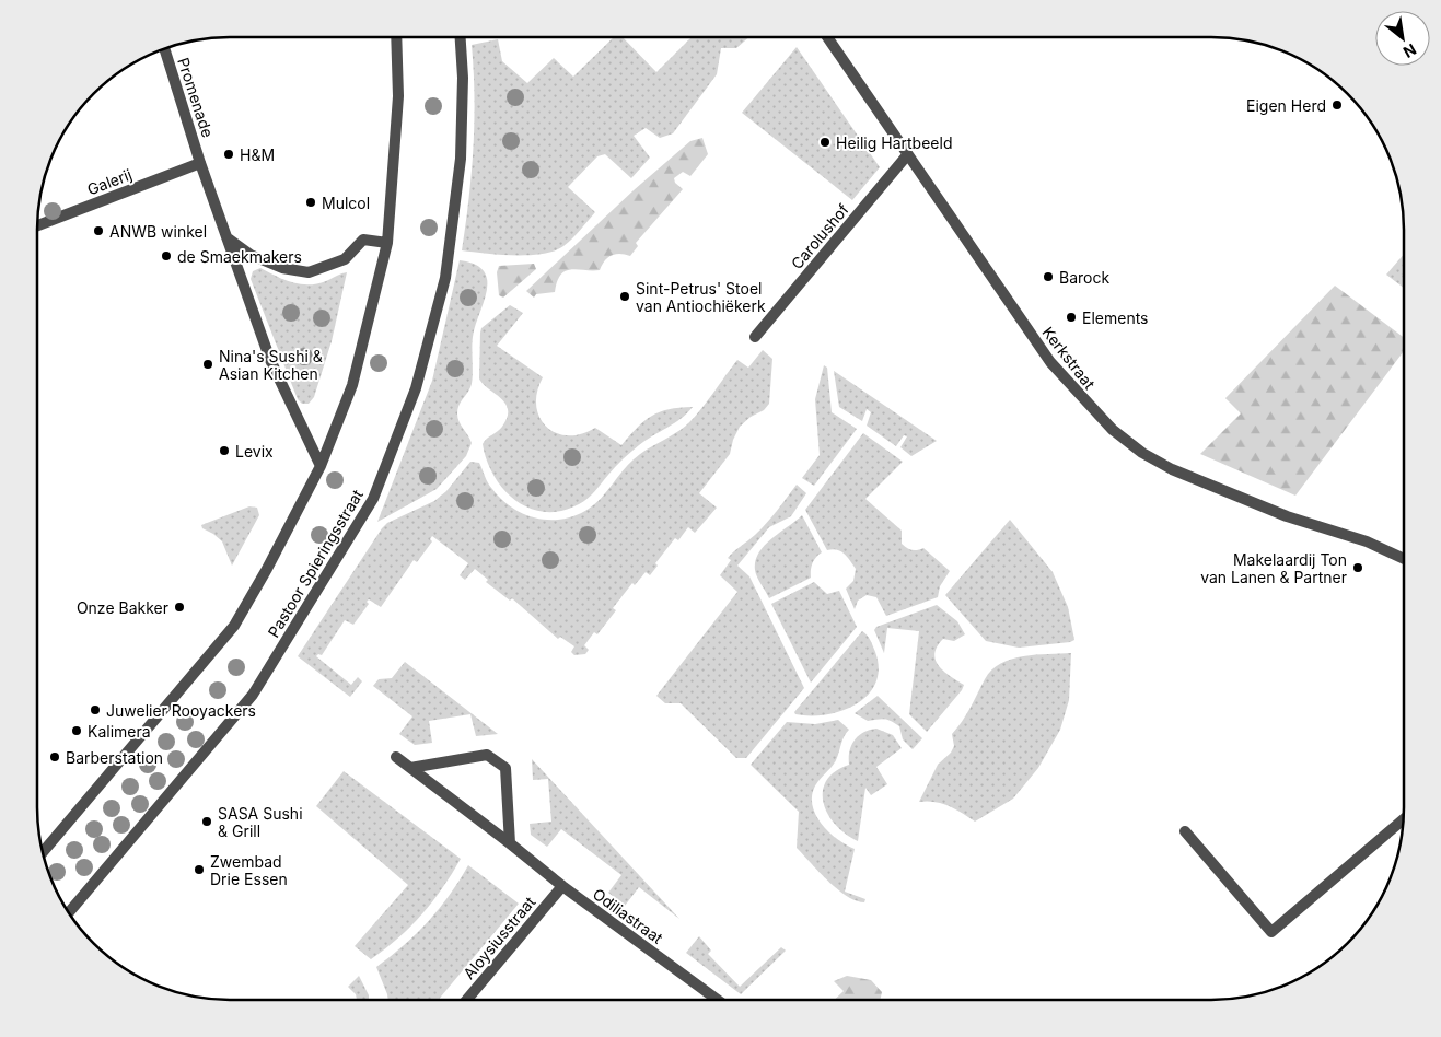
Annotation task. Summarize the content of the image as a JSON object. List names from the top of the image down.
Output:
{
  "streets": {
    "street": [
      "Promenade",
      "Galerij",
      "Carolushof",
      "Kerkstraat",
      "Pastoor Spieringsstraat",
      "Odiliastraat",
      "Aloysiusstraat"
    ]
  },
  "crossings": [
    ["Promenade", "Galerij"],
    ["Carolushof", "Kerkstraat"],
    ["Odiliastraat", "Aloysiusstraat"]
  ],
  "places": [
    "Eigen Herd",
    "Heilig Hartbeeld",
    "H&M",
    "Mulcol",
    "ANWB winkel",
    "de Smaekmakers",
    "Barock",
    "Sint-Petrus' Stoel van Antiochiëkerk",
    "Elements",
    "Nina's Sushi & Asian Kitchen",
    "Levix",
    "Makelaardij Ton van Lanen & Partner",
    "Onze Bakker",
    "Juwelier Rooyackers",
    "Kalimera",
    "Barberstation",
    "SASA Sushi & Grill",
    "Zwembad Drie Essen"
  ],
  "north": "bottom right"
}
